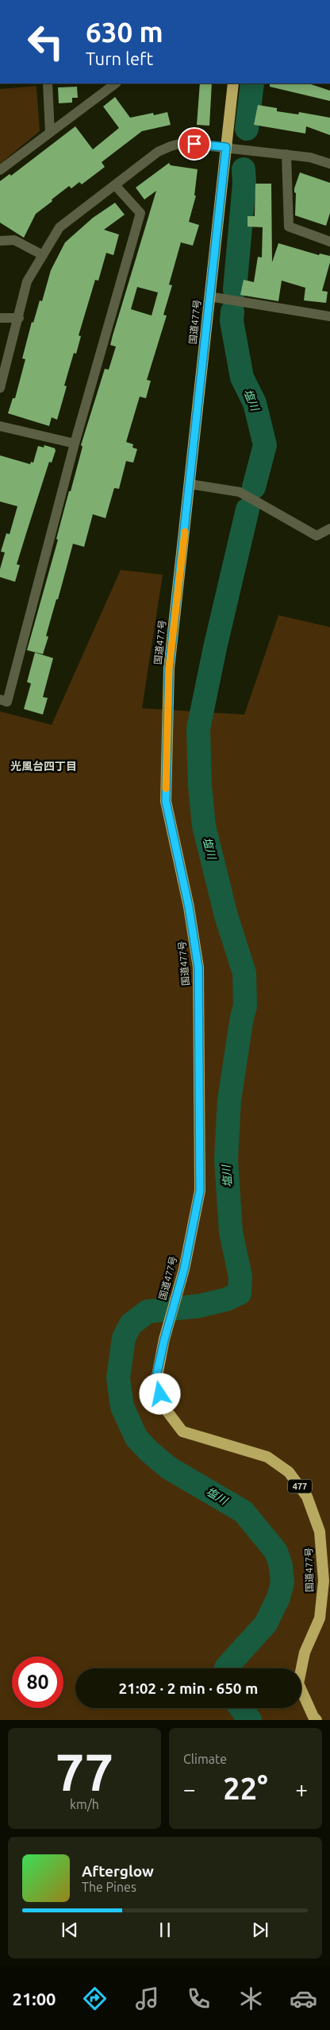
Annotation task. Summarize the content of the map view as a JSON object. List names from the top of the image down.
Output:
{
  "streets": {
    "highway": ["国道477号", "477"]
  },
  "districts": ["光風台四丁目"],
  "water": ["塩川"],
  "page": {
    "turn": ["630 m", "Turn left"],
    "limit": "80",
    "trip": "21:02 · 2 min · 650 m",
    "tile": [
      ["77", "km/h"],
      "Climate"
    ],
    "heat": ["−", "22°", "+"],
    "song": ["Afterglow", "The Pines"],
    "tabs": "21:00"
  }
}
